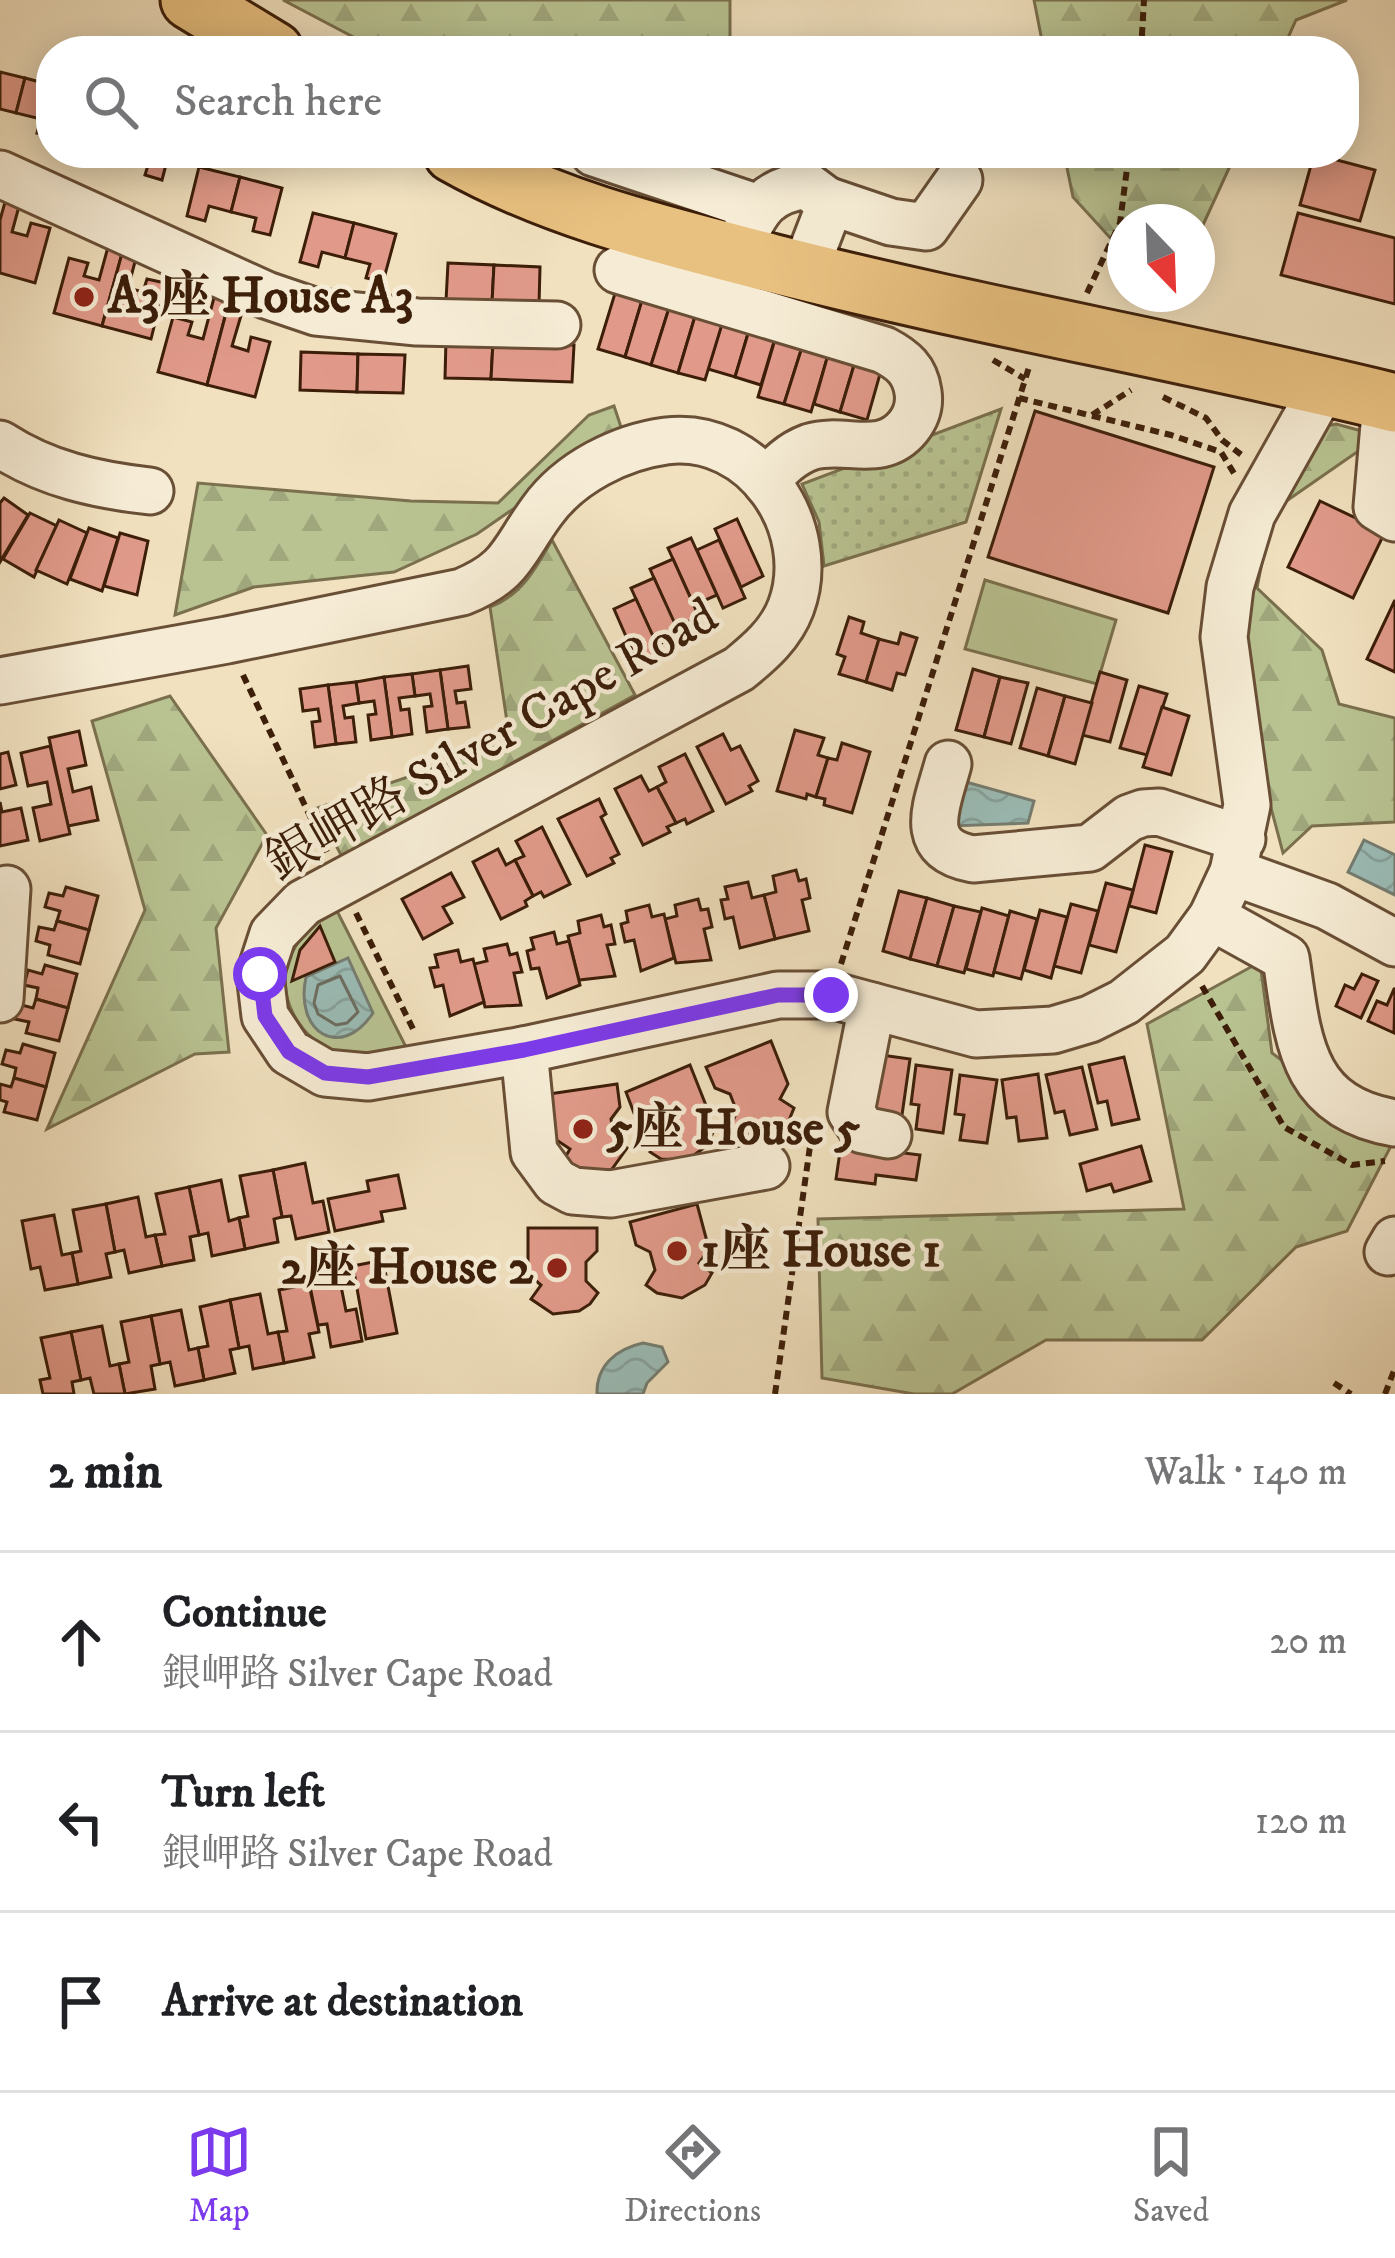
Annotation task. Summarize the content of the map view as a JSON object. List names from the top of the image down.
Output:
{
  "streets": {
    "street": ["銀岬路 Silver Cape Road"]
  },
  "places": [
    "A3座 House A3",
    "5座 House 5",
    "1座 House 1",
    "2座 House 2"
  ],
  "north": "bottom right",
  "page": {
    "search": "Search here",
    "heading": ["2 min", "Walk · 140 m"],
    "list": [
      ["Continue", "銀岬路 Silver Cape Road", "20 m"],
      ["Turn left", "銀岬路 Silver Cape Road", "120 m"],
      "Arrive at destination"
    ],
    "nav": ["Map", "Directions", "Saved"]
  }
}
